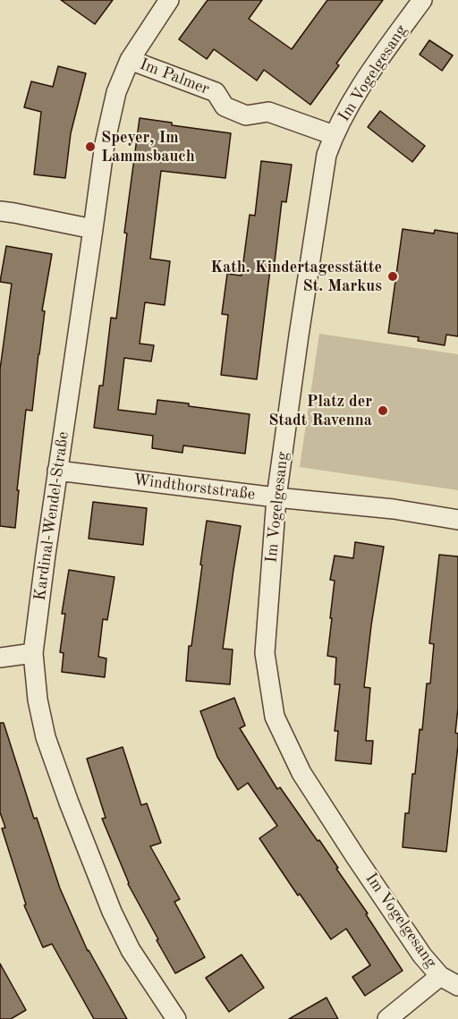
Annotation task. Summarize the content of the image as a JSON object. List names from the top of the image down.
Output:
{
  "streets": {
    "street": [
      "Im Vogelgesang",
      "Im Palmer",
      "Windthorststraße",
      "Kardinal-Wendel-Straße"
    ]
  },
  "crossings": [
    ["Im Vogelgesang", "Im Palmer"],
    ["Im Vogelgesang", "Windthorststraße"],
    ["Im Palmer", "Kardinal-Wendel-Straße"],
    ["Windthorststraße", "Kardinal-Wendel-Straße"]
  ],
  "places": ["Speyer, Im Lammsbauch", "Kath. Kindertagesstätte St. Markus", "Platz der Stadt Ravenna"]
}
